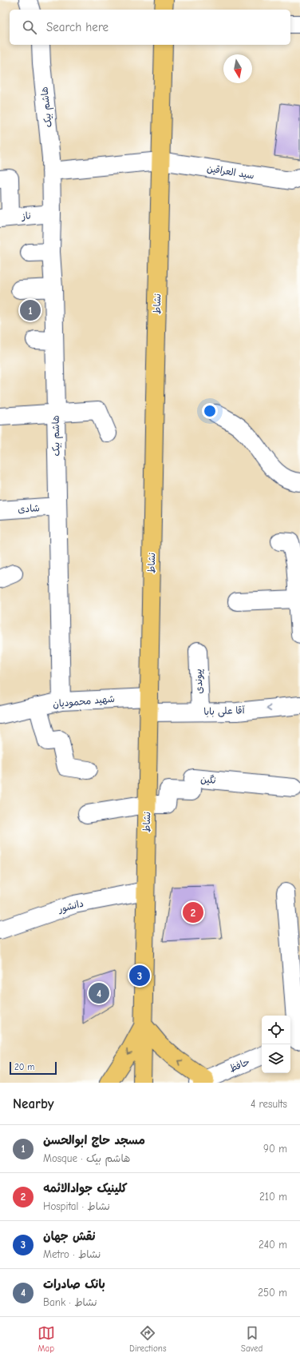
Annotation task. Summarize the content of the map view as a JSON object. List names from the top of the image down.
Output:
{
  "streets": {
    "main road": ["نشاط"],
    "street": [
      "هاشم بیک",
      "سید العراقین",
      "ناز",
      "شادی",
      "پیوندی",
      "شهید محمودیان",
      "آقا علی بابا",
      "نگین",
      "دانشور",
      "حافظ"
    ]
  },
  "crossings": [
    ["هاشم بیک", "ناز"],
    ["هاشم بیک", "شادی"],
    ["هاشم بیک", "شهید محمودیان"],
    ["سید العراقین", "نشاط"],
    ["نشاط", "شهید محمودیان"],
    ["نشاط", "آقا علی بابا"],
    ["نشاط", "نگین"],
    ["نشاط", "دانشور"],
    ["پیوندی", "آقا علی بابا"],
    ["شهید محمودیان", "آقا علی بابا"]
  ],
  "scale_bar": "20 m",
  "north": "bottom",
  "page": {
    "search": "Search here",
    "pins": [
      "1",
      "2",
      "3",
      "4"
    ],
    "scale": "20 m",
    "heading": ["Nearby", "4 results"],
    "list": [
      {
        "mark": "1",
        "name": "مسجد حاج ابوالحسن",
        "note": "Mosque · هاشم بیک",
        "value": "90 m"
      },
      {
        "mark": "2",
        "name": "کلینیک جوادالائمه",
        "note": "Hospital · نشاط",
        "value": "210 m"
      },
      {
        "mark": "3",
        "name": "نقش جهان",
        "note": "Metro · نشاط",
        "value": "240 m"
      },
      {
        "mark": "4",
        "name": "بانک صادرات",
        "note": "Bank · نشاط",
        "value": "250 m"
      }
    ],
    "nav": ["Map", "Directions", "Saved"]
  }
}
